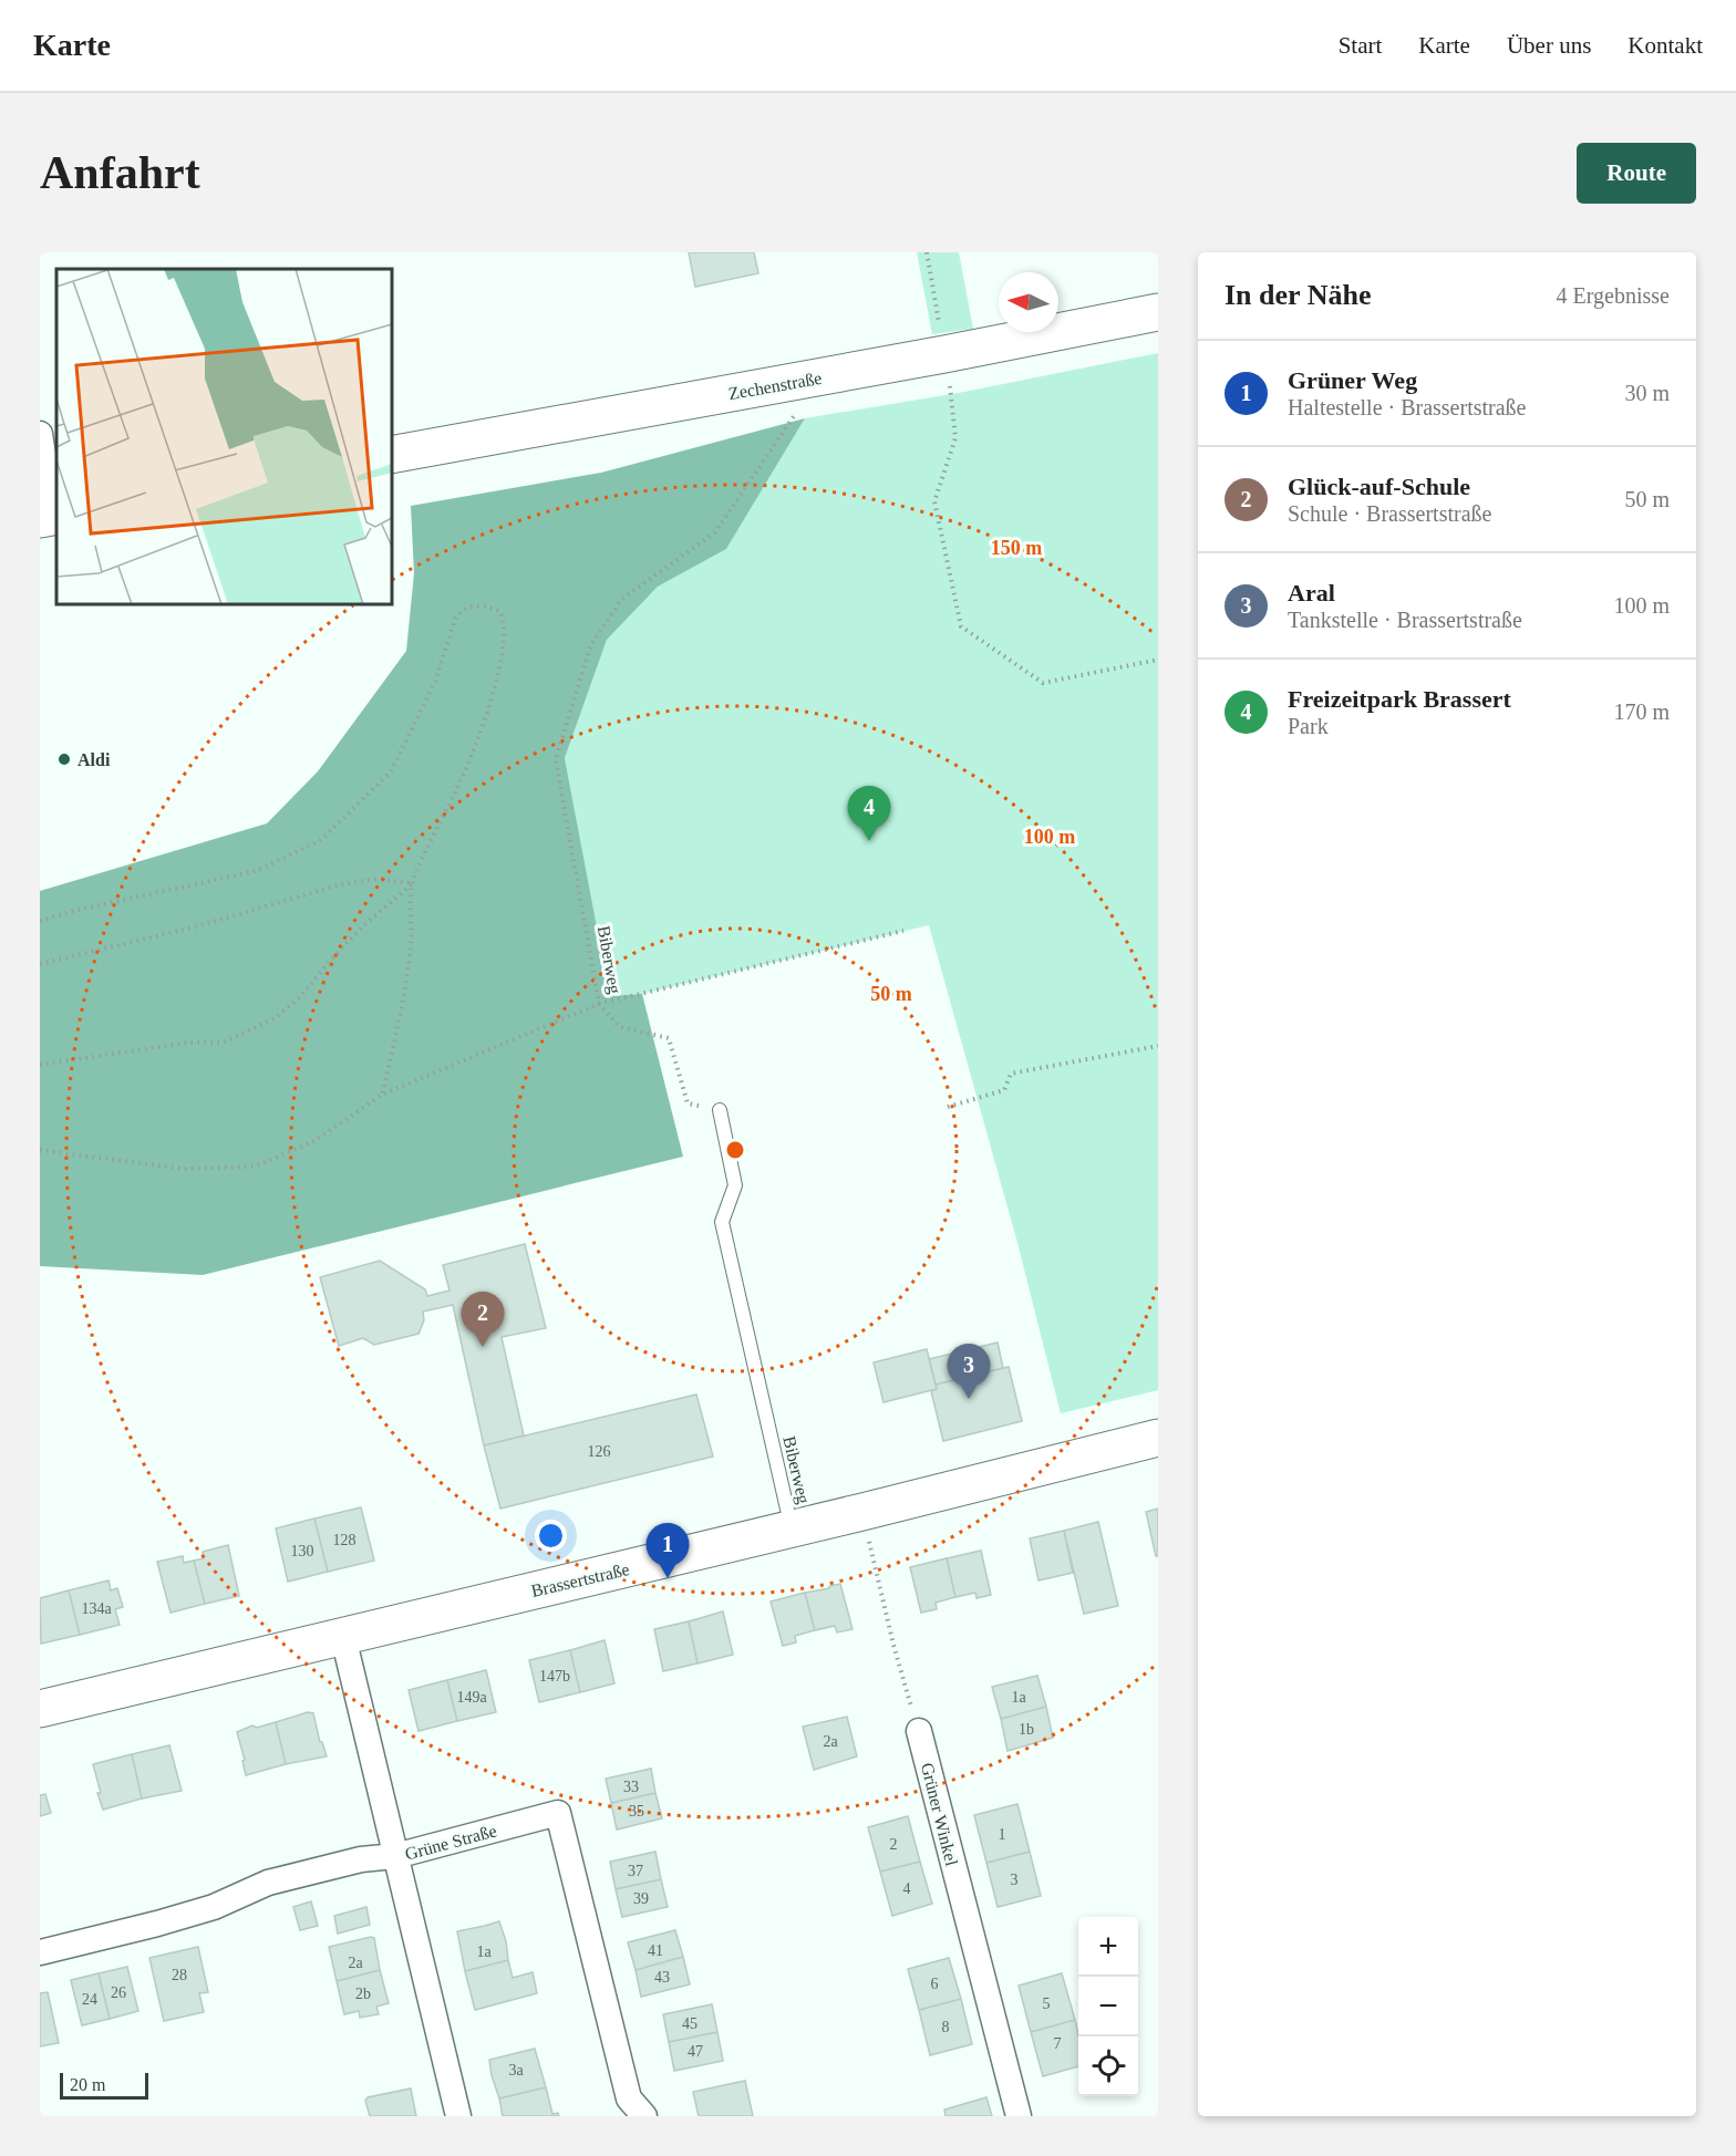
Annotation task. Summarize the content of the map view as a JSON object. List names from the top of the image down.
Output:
{
  "streets": {
    "main road": ["Zechenstraße", "Brassertstraße"],
    "street": ["Grüner Winkel", "Grüne Straße"],
    "lane": ["Biberweg"]
  },
  "crossings": [
    ["Biberweg", "Brassertstraße"]
  ],
  "places": ["Aldi"],
  "house_numbers": [
    "126",
    "128",
    "130",
    "134a",
    "147b",
    "149a",
    "1a",
    "1b",
    "2a",
    "33",
    "35",
    "1",
    "2",
    "37",
    "3",
    "4",
    "39",
    "41",
    "1a",
    "2a",
    "28",
    "43",
    "6",
    "26",
    "2b",
    "24",
    "5",
    "45",
    "8",
    "7",
    "47",
    "3a"
  ],
  "scale_bar": "20 m",
  "north": "left",
  "page": {
    "header": "Karte",
    "nav": [
      "Start",
      "Karte",
      "Über uns",
      "Kontakt"
    ],
    "buttons": "Route",
    "title": "Anfahrt",
    "heading": ["In der Nähe", "4 Ergebnisse"],
    "list": [
      {
        "mark": "1",
        "name": "Grüner Weg",
        "note": "Haltestelle · Brassertstraße",
        "value": "30 m"
      },
      {
        "mark": "2",
        "name": "Glück-auf-Schule",
        "note": "Schule · Brassertstraße",
        "value": "50 m"
      },
      {
        "mark": "3",
        "name": "Aral",
        "note": "Tankstelle · Brassertstraße",
        "value": "100 m"
      },
      {
        "mark": "4",
        "name": "Freizeitpark Brassert",
        "note": "Park",
        "value": "170 m"
      }
    ],
    "pins": [
      "4",
      "2",
      "3",
      "1"
    ],
    "map_buttons": ["+", "−"],
    "scale": "20 m"
  },
  "rings": ["150 m", "100 m", "50 m"]
}
